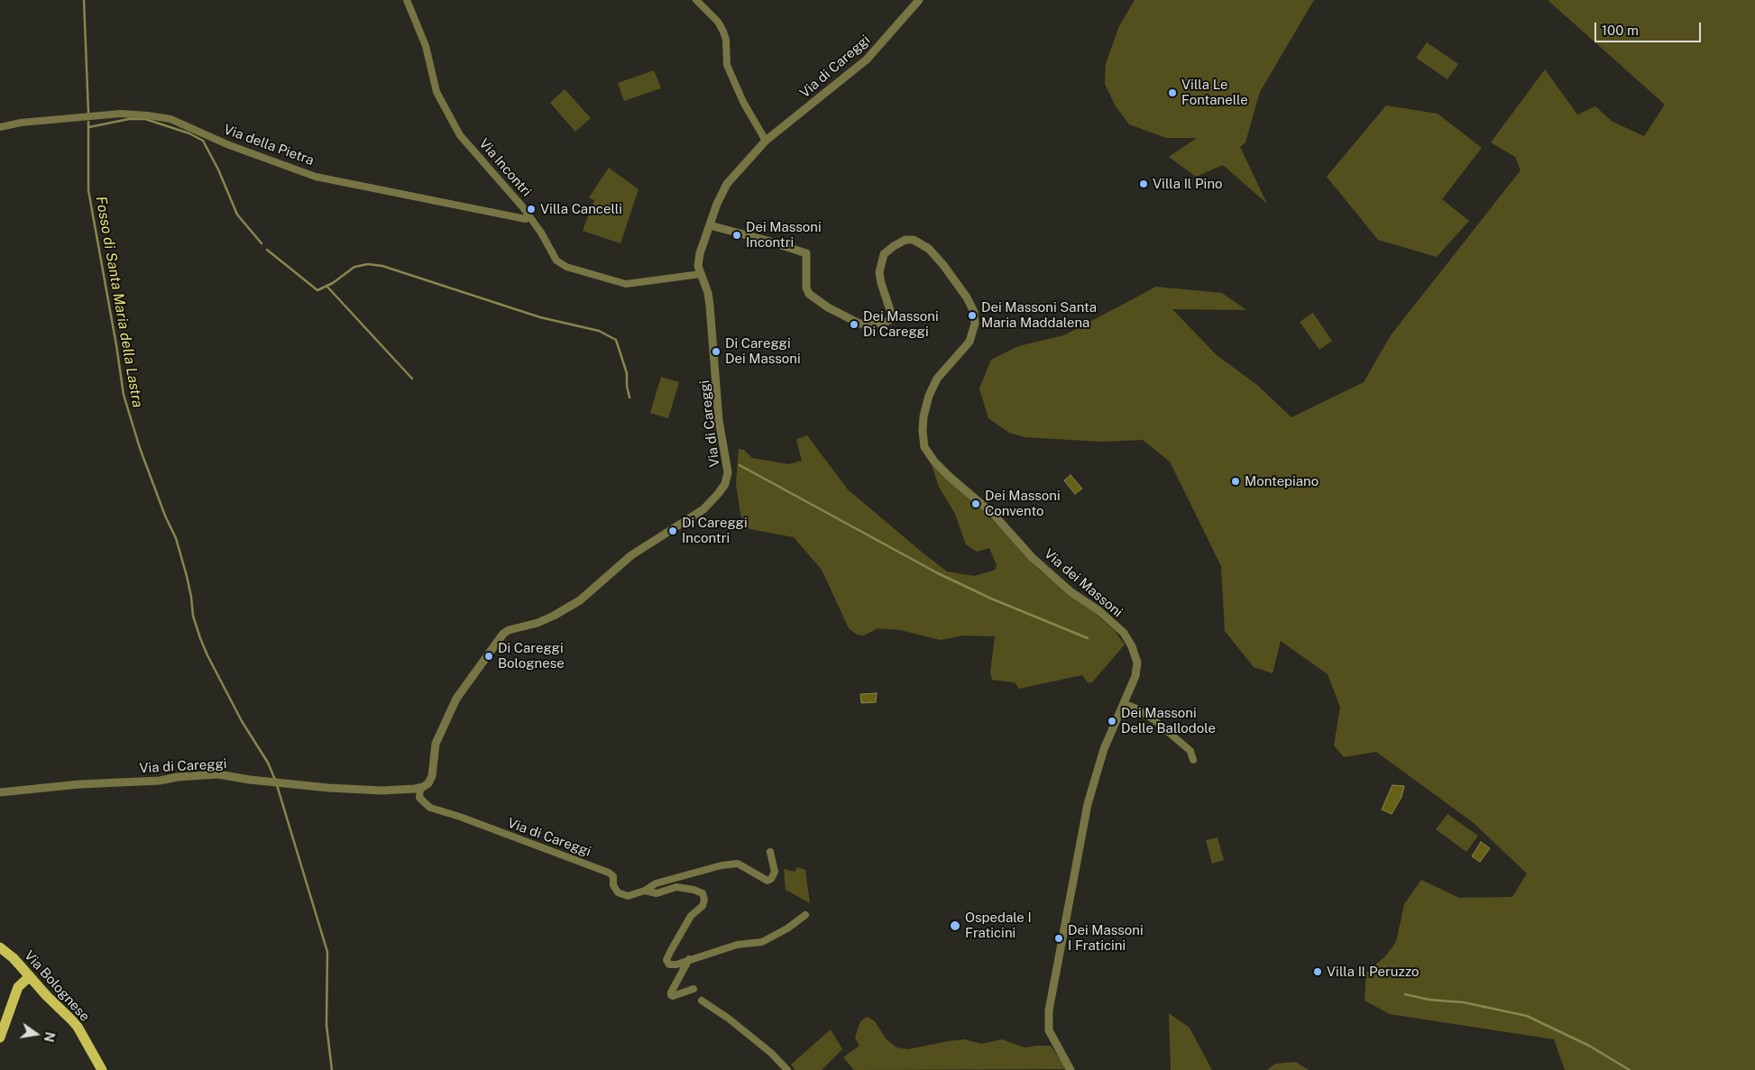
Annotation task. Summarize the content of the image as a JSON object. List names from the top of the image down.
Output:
{
  "streets": {
    "main road": ["Via Bolognese"],
    "street": [
      "Via di Careggi",
      "Via della Pietra",
      "Via Incontri",
      "Via dei Massoni"
    ]
  },
  "crossings": [
    ["Via di Careggi", "Via Incontri"],
    ["Via di Careggi", "Via dei Massoni"],
    ["Via della Pietra", "Via Incontri"]
  ],
  "water": ["Fosso di Santa Maria della Lastra"],
  "places": [
    "Villa Le Fontanelle",
    "Villa Il Pino",
    "Villa Cancelli",
    "Dei Massoni Incontri",
    "Dei Massoni Santa Maria Maddalena",
    "Dei Massoni Di Careggi",
    "Di Careggi Dei Massoni",
    "Montepiano",
    "Dei Massoni Convento",
    "Di Careggi Incontri",
    "Di Careggi Bolognese",
    "Dei Massoni Delle Ballodole",
    "Ospedale I Fraticini",
    "Dei Massoni I Fraticini",
    "Villa Il Peruzzo"
  ],
  "scale_bar": "100 m",
  "north": "right"
}
